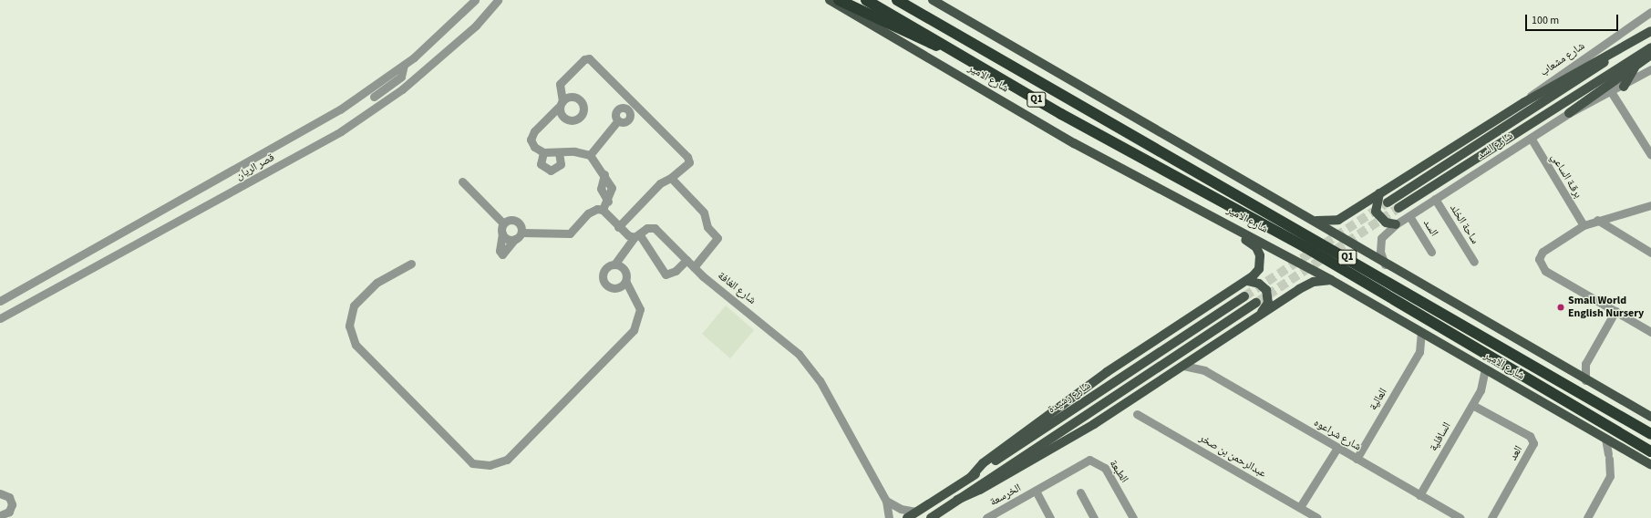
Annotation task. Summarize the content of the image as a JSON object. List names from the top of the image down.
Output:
{
  "streets": {
    "highway": ["شارع الامير", "Q1"],
    "main road": ["شارع السد", "شارع رشيدة"],
    "street": [
      "شارع مشعاب",
      "قصر الريان",
      "برقـة الساعي",
      "ساحة الخلد",
      "السد",
      "شارع الغافة",
      "العالية",
      "شارع شراعوه",
      "السافلية",
      "العد",
      "عبدالرحمن بن صخر",
      "الطبعة",
      "الخرسعة"
    ]
  },
  "crossings": [
    ["شارع الامير", "العالية"],
    ["شارع الامير", "السافلية"],
    ["شارع السد", "برقـة الساعي"],
    ["شارع السد", "ساحة الخلد"],
    ["شارع السد", "السد"],
    ["العالية", "شارع شراعوه"],
    ["شارع شراعوه", "السافلية"],
    ["السافلية", "العد"],
    ["الطبعة", "الخرسعة"]
  ],
  "places": ["Small World English Nursery"],
  "scale_bar": "100 m"
}
